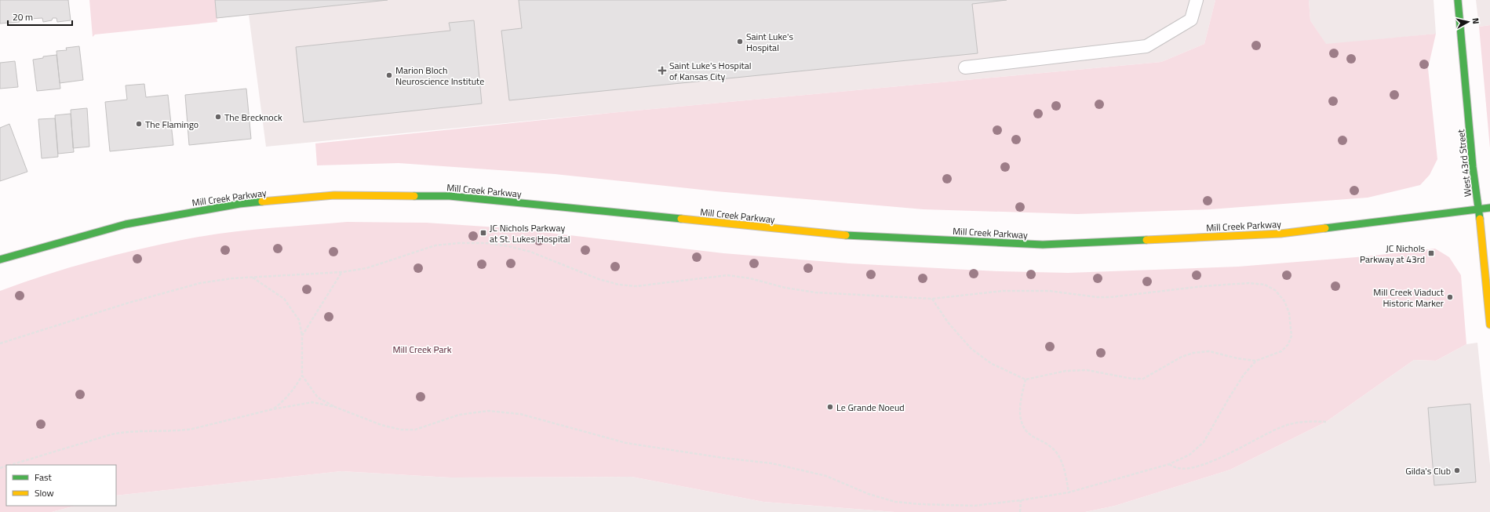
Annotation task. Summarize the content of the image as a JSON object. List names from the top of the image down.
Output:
{
  "streets": {
    "main road": ["West 43rd Street", "Mill Creek Parkway"]
  },
  "crossings": [
    ["West 43rd Street", "Mill Creek Parkway"]
  ],
  "parks": ["Mill Creek Park"],
  "places": {
    "other": [
      "Saint Luke's Hospital",
      "Marion Bloch Neuroscience Institute",
      "The Brecknock",
      "The Flamingo",
      "Mill Creek Viaduct Historic Marker",
      "Le Grande Noeud",
      "Gilda's Club"
    ],
    "health": ["Saint Luke's Hospital of Kansas City"],
    "transit": ["JC Nichols Parkway at St. Lukes Hospital", "JC Nichols Parkway at 43rd"]
  },
  "legend": ["Fast", "Slow"],
  "scale_bar": "20 m",
  "north": "right"
}
